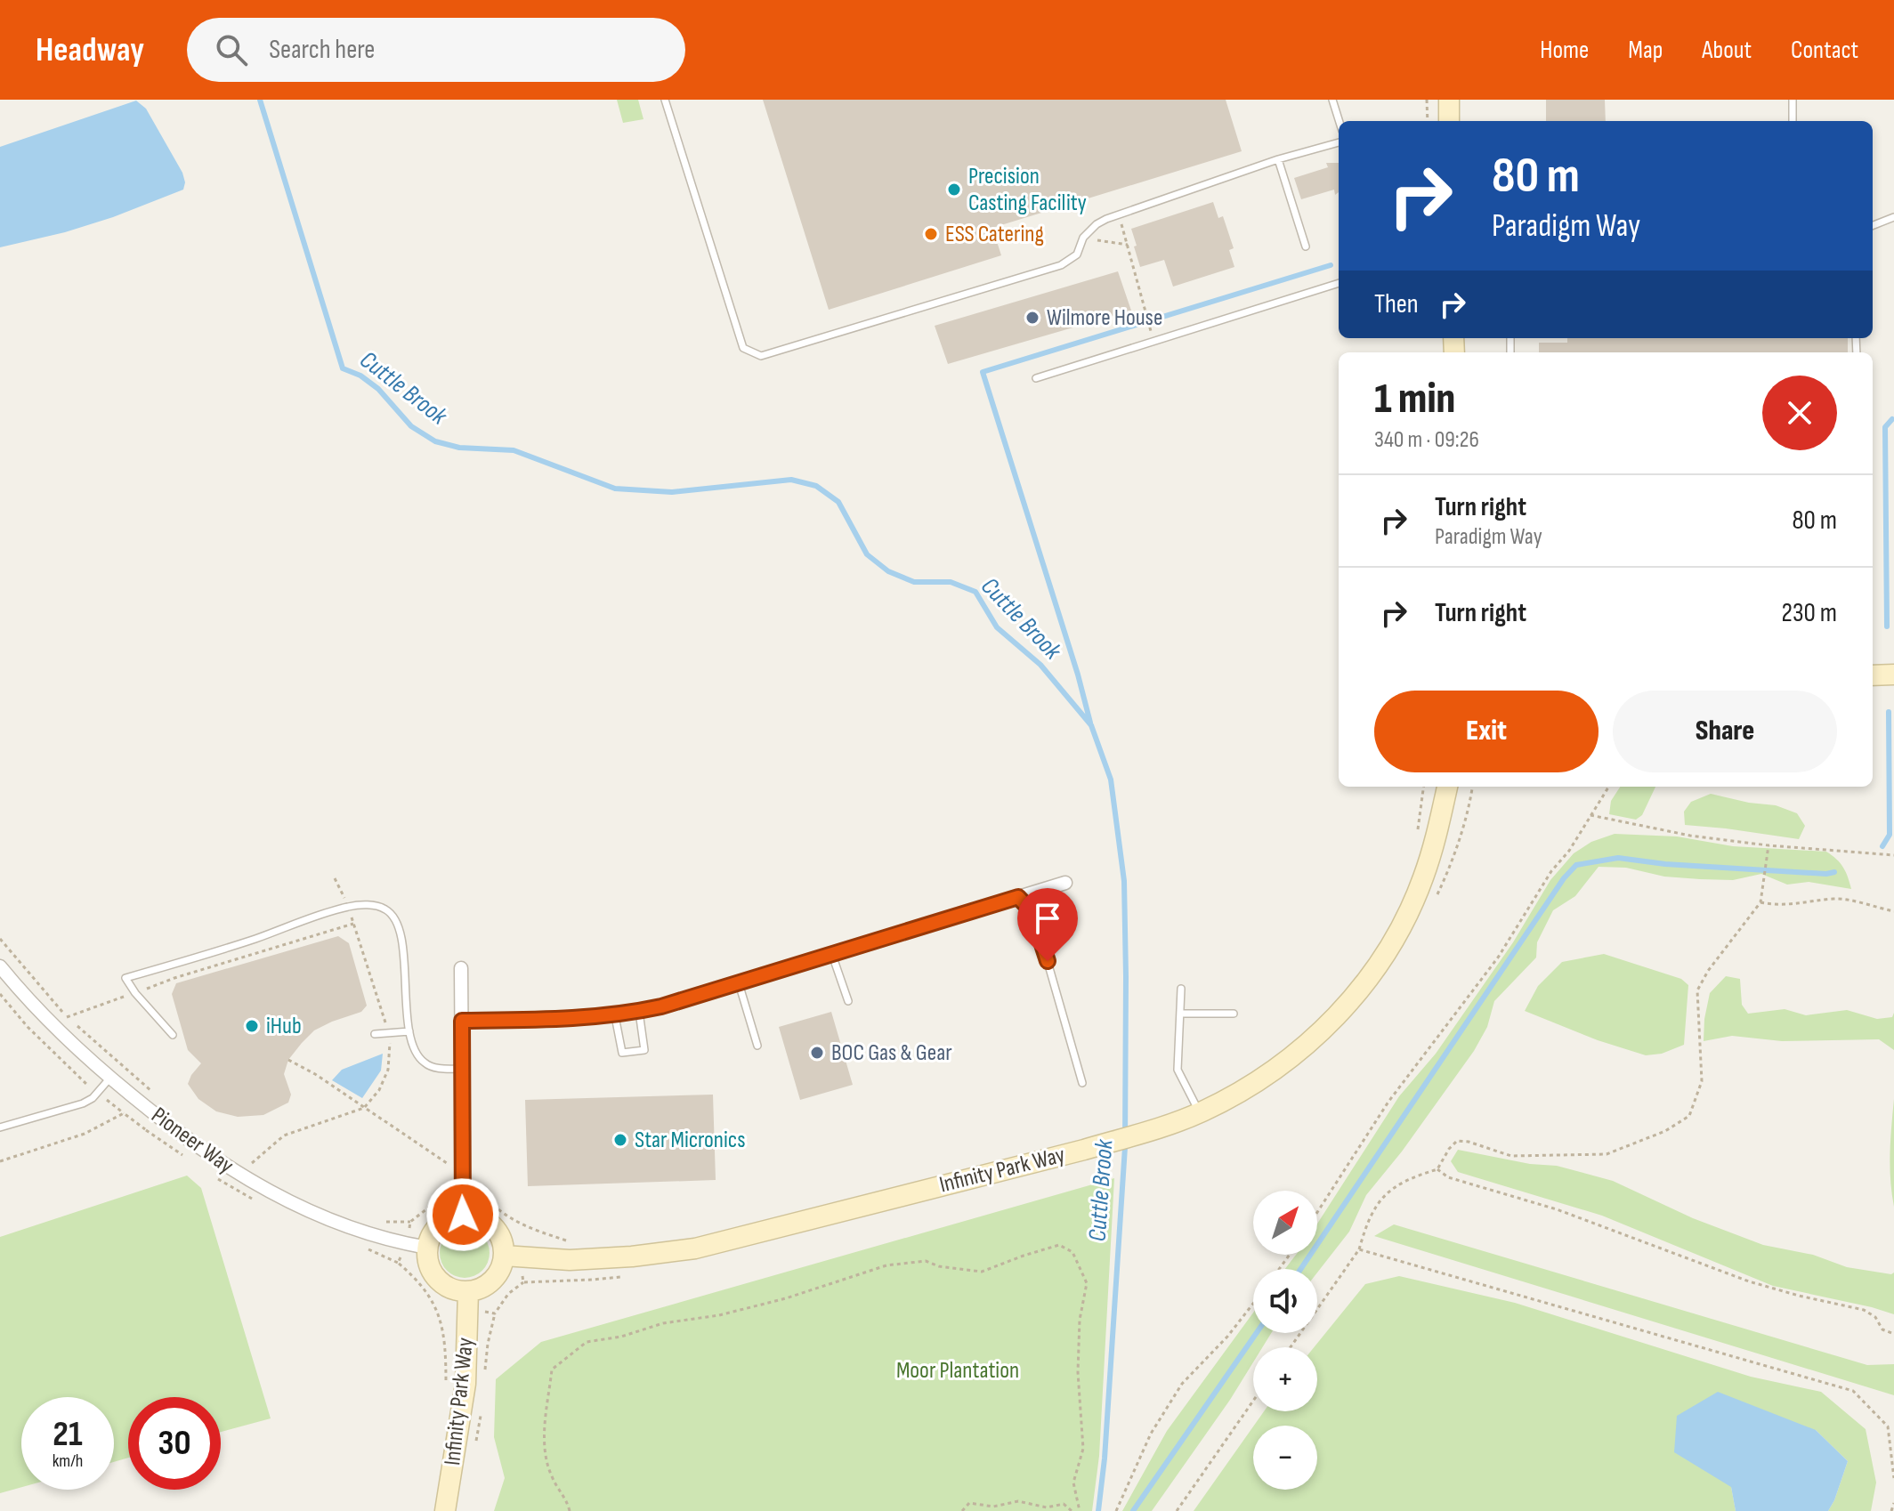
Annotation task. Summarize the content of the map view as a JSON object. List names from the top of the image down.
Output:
{
  "streets": {
    "street": ["Pioneer Way", "Infinity Park Way"]
  },
  "crossings": [
    ["Pioneer Way", "Infinity Park Way"]
  ],
  "water": ["Cuttle Brook"],
  "parks": ["Moor Plantation"],
  "places": [
    "Precision Casting Facility",
    "ESS Catering",
    "Wilmore House",
    "iHub",
    "BOC Gas & Gear",
    "Star Micronics"
  ],
  "north": "top right",
  "page": {
    "header": "Headway",
    "search": "Search here",
    "nav": [
      "Home",
      "Map",
      "About",
      "Contact"
    ],
    "turn": ["80 m", "Paradigm Way"],
    "then": "Then",
    "heading": ["1 min", "340 m · 09:26"],
    "list": [
      {
        "name": "Turn right",
        "note": "Paradigm Way",
        "value": "80 m"
      },
      {
        "name": "Turn right",
        "value": "230 m"
      }
    ],
    "buttons": ["Exit", "Share"],
    "map_buttons": ["+", "−"],
    "speed": "21 km/h",
    "limit": "30"
  }
}
